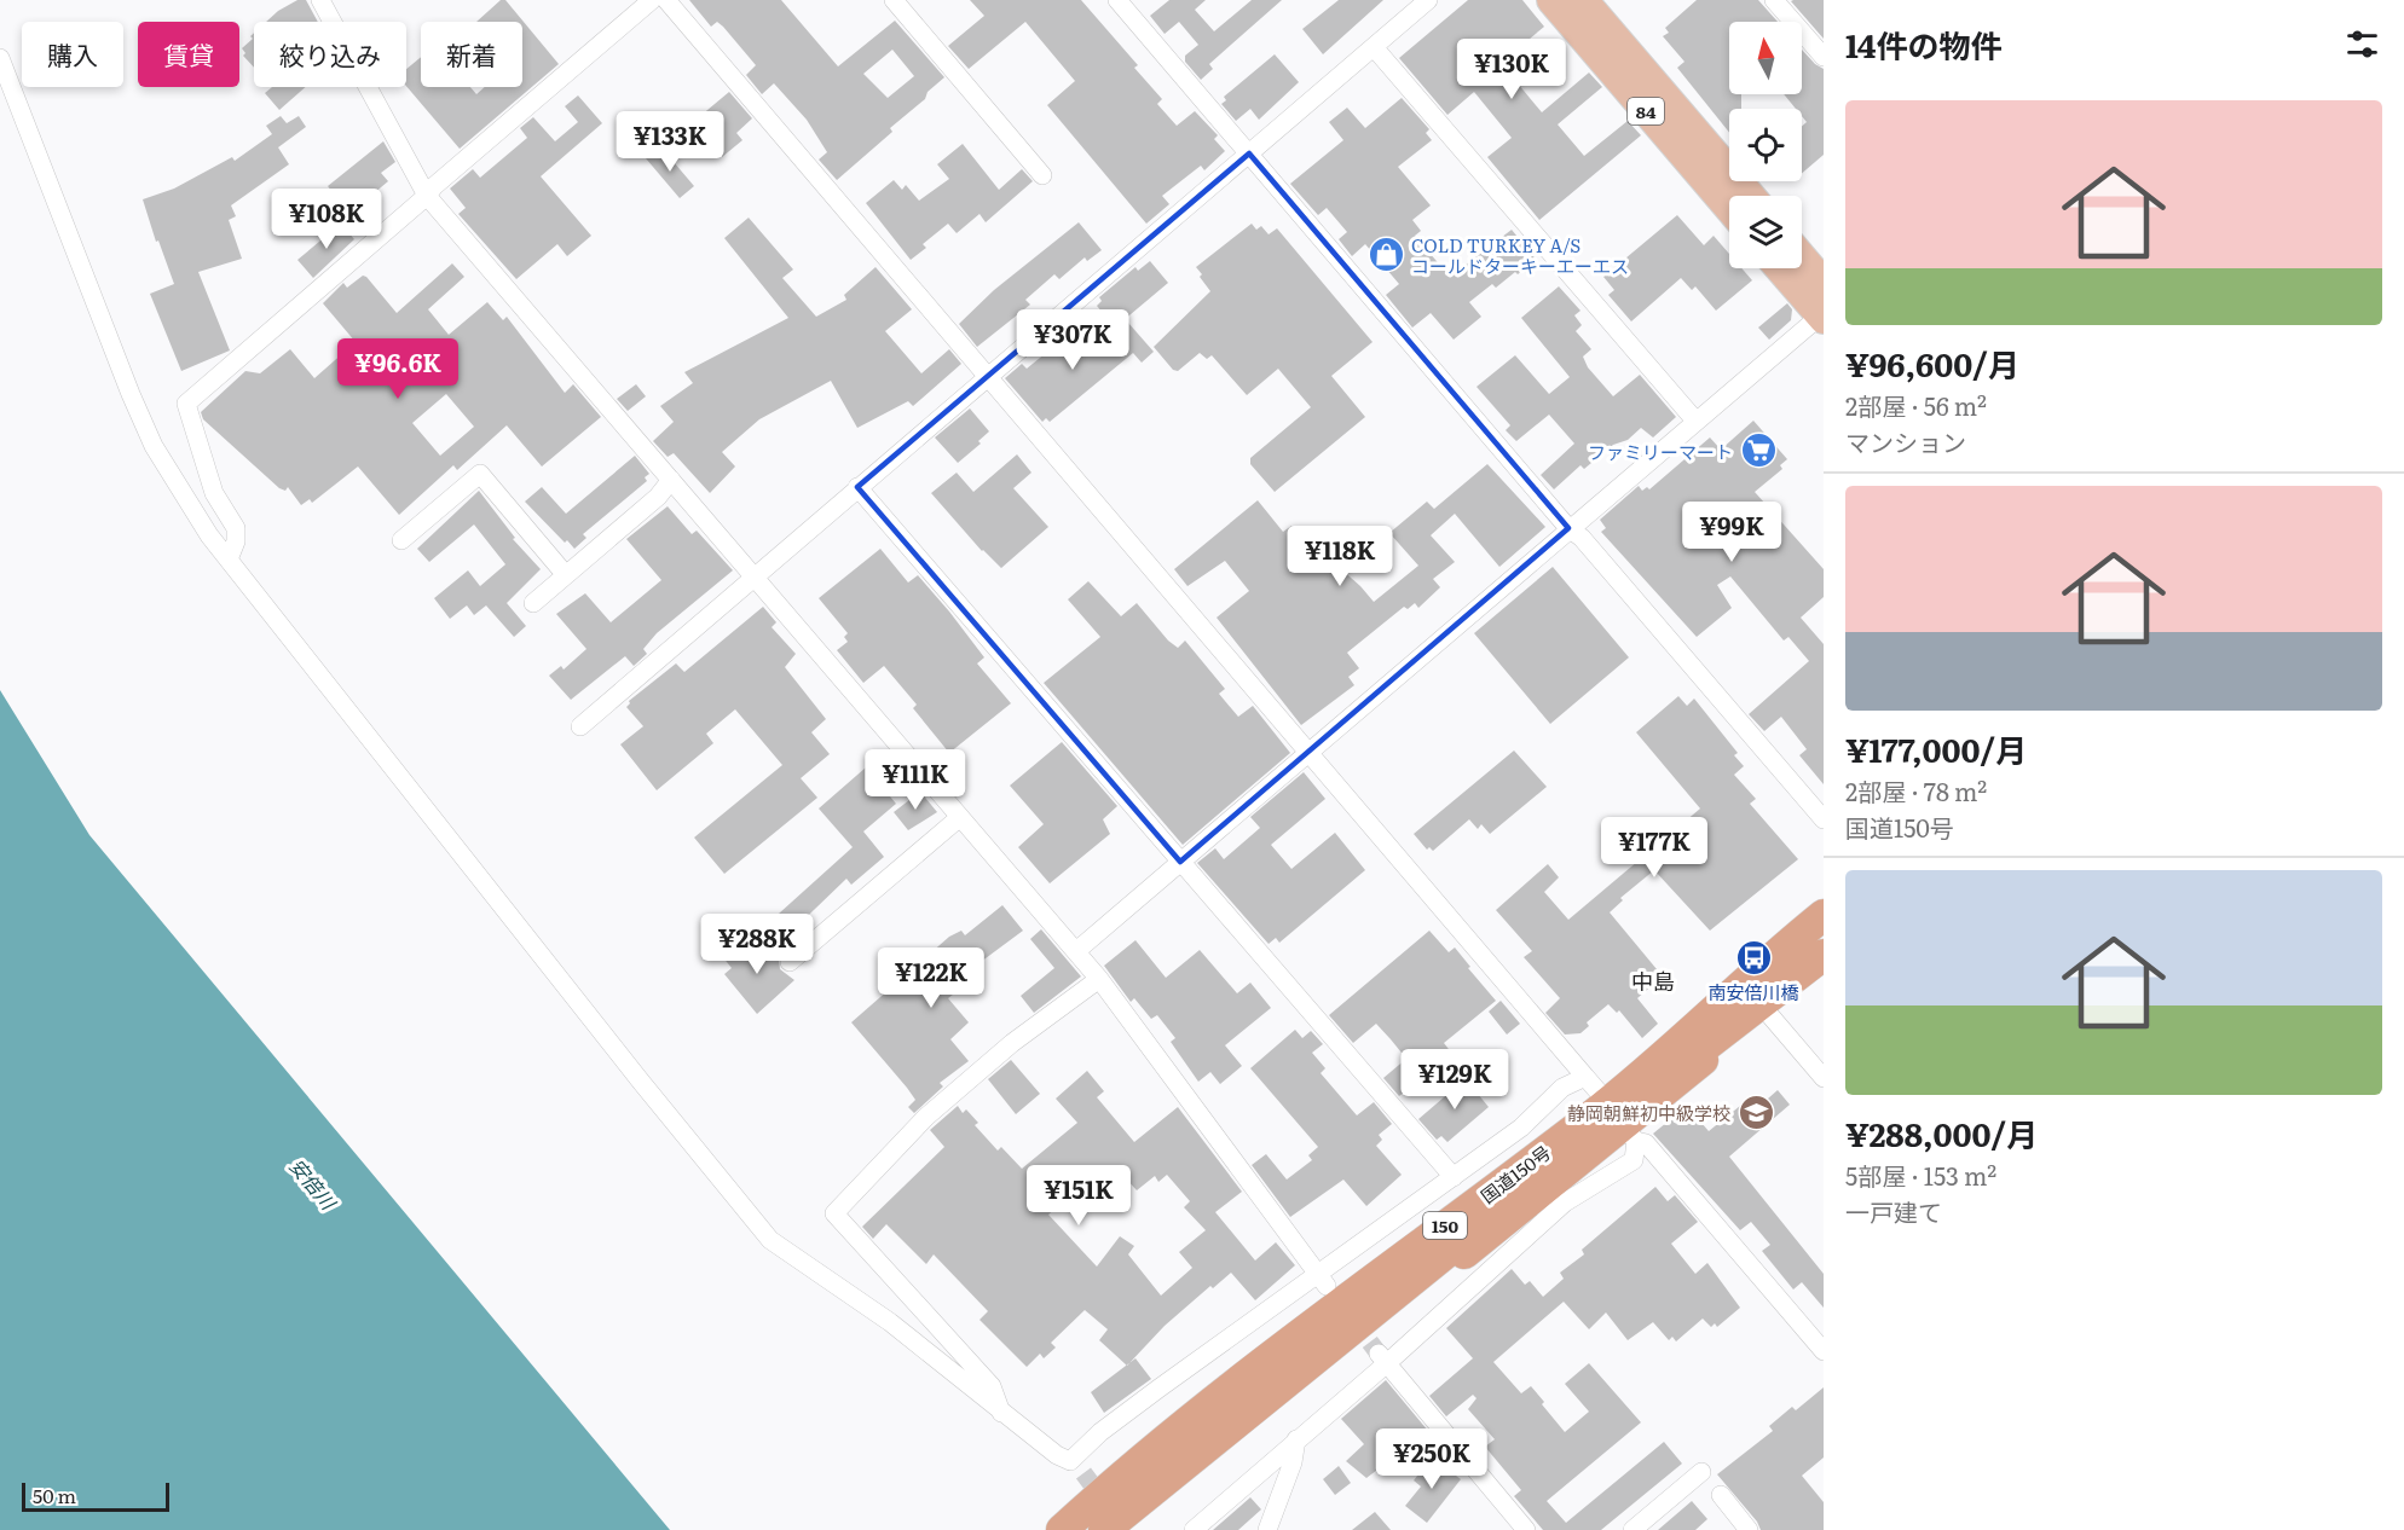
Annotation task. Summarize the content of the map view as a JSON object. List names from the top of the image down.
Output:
{
  "streets": {
    "highway": ["国道150号", "150"],
    "main road": ["84"]
  },
  "crossings": [
    ["国道150号", "150"]
  ],
  "districts": ["中島"],
  "water": ["安倍川"],
  "places": {
    "shop": ["COLD TURKEY A/S コールドターキーエーエス"],
    "supermarket": ["ファミリーマート"],
    "bus stop": ["南安倍川橋"],
    "school or university": ["静岡朝鮮初中級学校"]
  },
  "scale_bar": "50 m",
  "north": "top",
  "page": {
    "heading": "14件の物件",
    "chip": [
      "購入",
      "賃貸",
      "絞り込み",
      "新着"
    ],
    "price": [
      "¥130K",
      "¥133K",
      "¥108K",
      "¥307K",
      "¥96.6K",
      "¥99K",
      "¥118K",
      "¥111K",
      "¥177K",
      "¥288K",
      "¥122K",
      "¥129K",
      "¥151K",
      "¥250K"
    ],
    "list": [
      {
        "name": "¥96,600/月",
        "note": "2部屋 · 56 m² · マンション"
      },
      {
        "name": "¥177,000/月",
        "note": "2部屋 · 78 m² · 国道150号"
      },
      {
        "name": "¥288,000/月",
        "note": "5部屋 · 153 m² · 一戸建て"
      }
    ],
    "scale": "50 m"
  }
}
